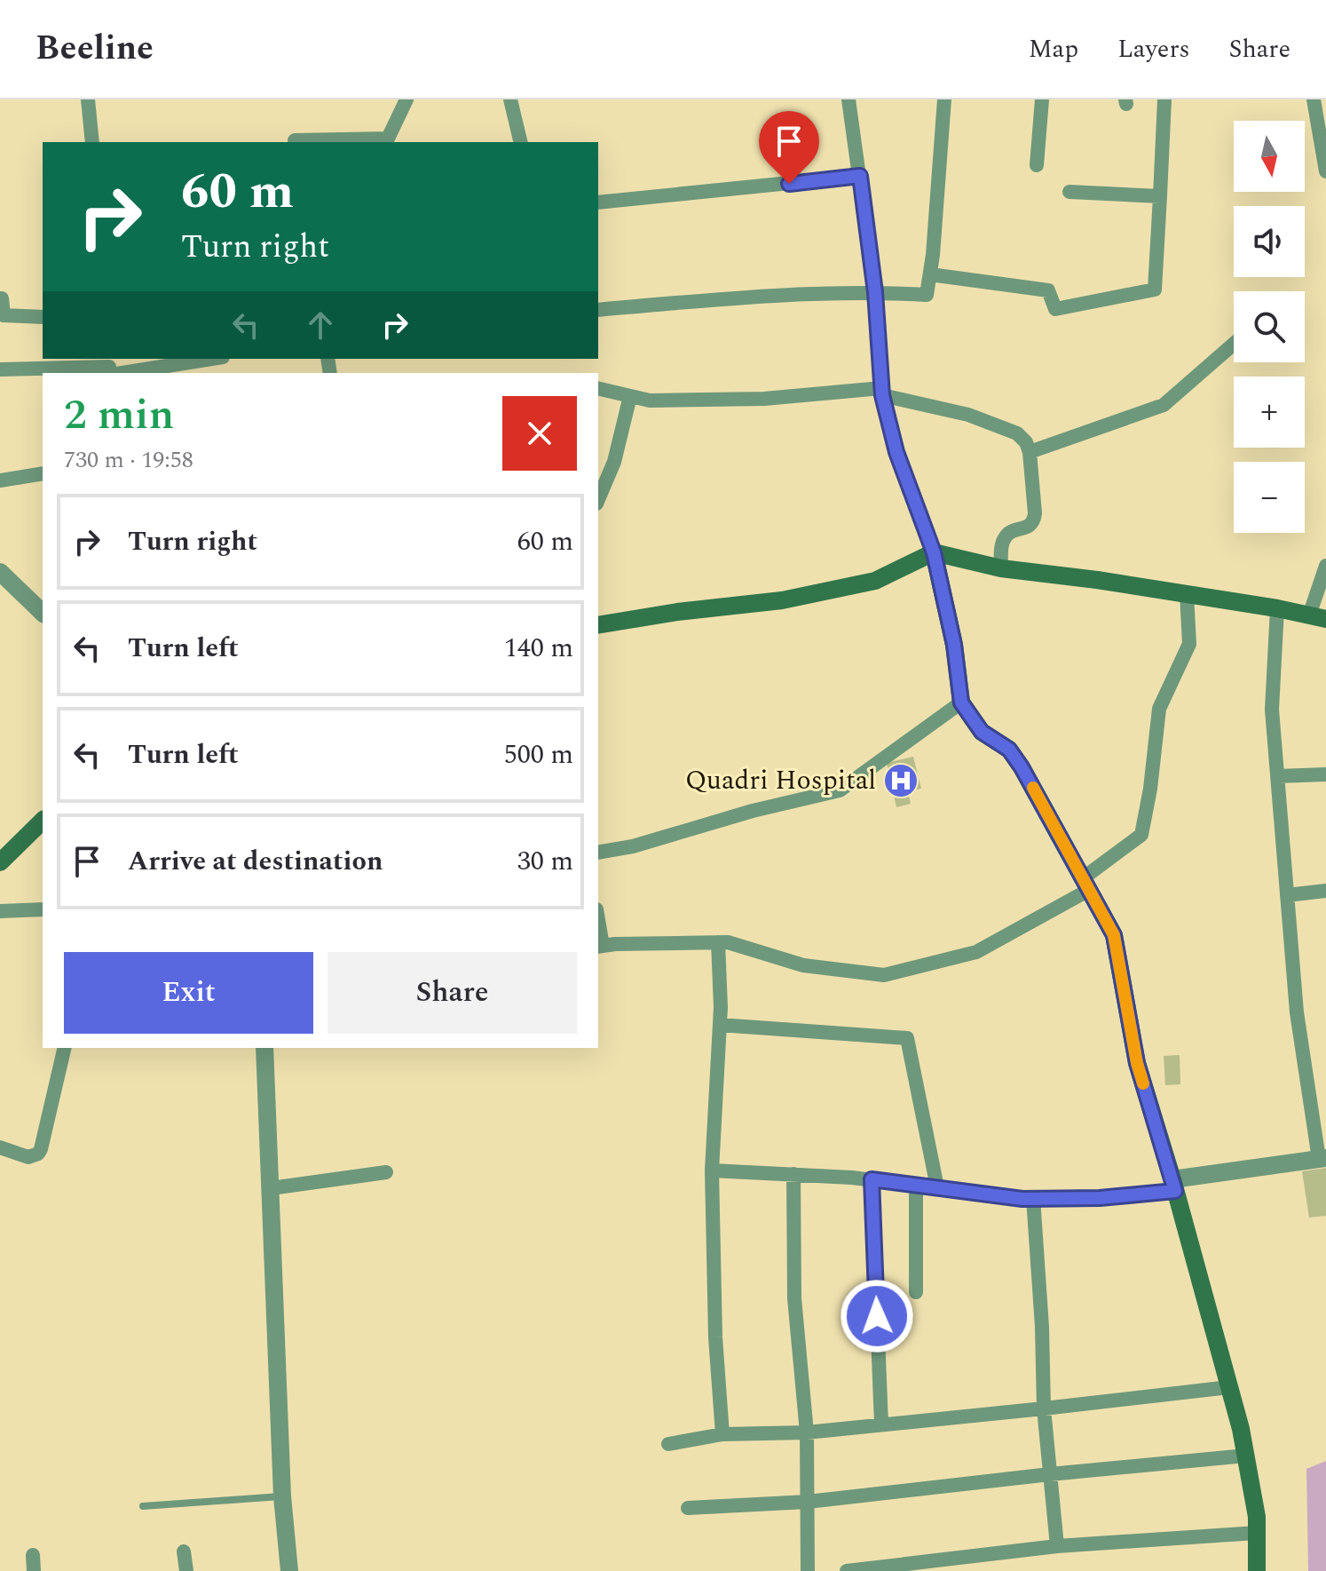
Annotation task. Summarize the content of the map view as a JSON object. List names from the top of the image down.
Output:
{
  "places": {
    "hospital": ["Quadri Hospital"]
  },
  "north": "bottom",
  "page": {
    "header": "Beeline",
    "nav": ["Map", "Layers", "Share"],
    "map_buttons": ["+", "−"],
    "turn": ["60 m", "Turn right"],
    "heading": ["2 min", "730 m · 19:58"],
    "list": [
      {
        "name": "Turn right",
        "value": "60 m"
      },
      {
        "name": "Turn left",
        "value": "140 m"
      },
      {
        "name": "Turn left",
        "value": "500 m"
      },
      {
        "name": "Arrive at destination",
        "value": "30 m"
      }
    ],
    "buttons": ["Exit", "Share"]
  }
}
